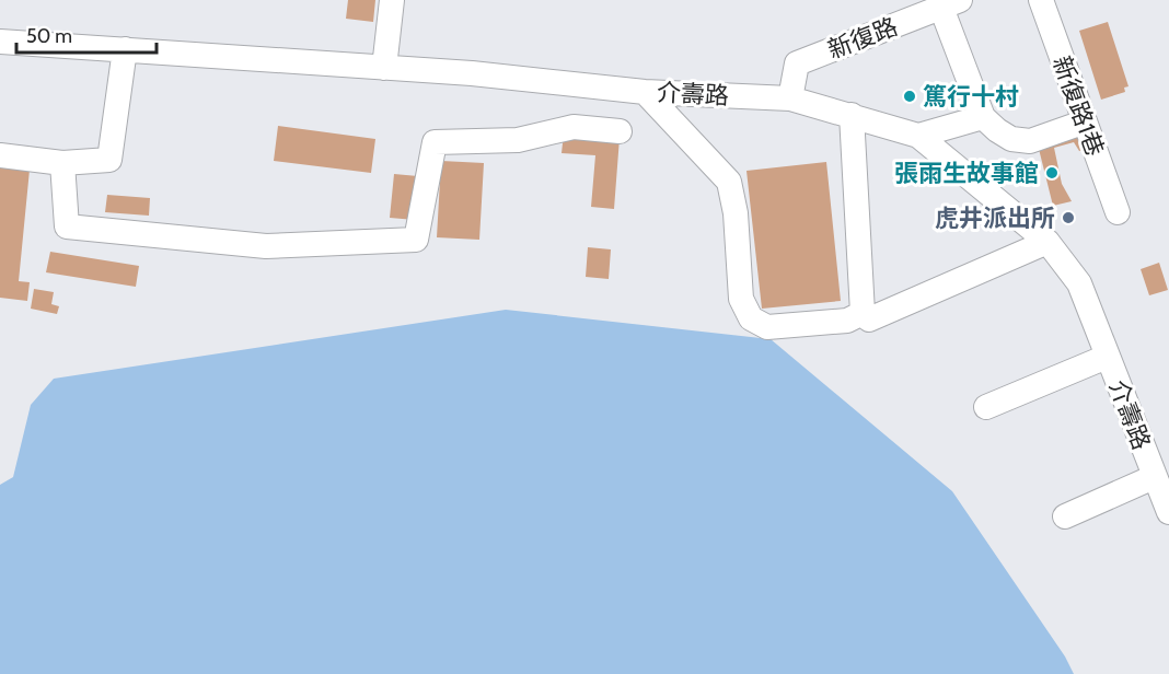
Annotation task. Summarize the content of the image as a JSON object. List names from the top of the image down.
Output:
{
  "streets": {
    "street": ["新復路", "介壽路", "新復路1巷"]
  },
  "crossings": [
    ["新復路", "介壽路"]
  ],
  "places": ["篤行十村", "張雨生故事館", "虎井派出所"],
  "scale_bar": "50 m"
}
